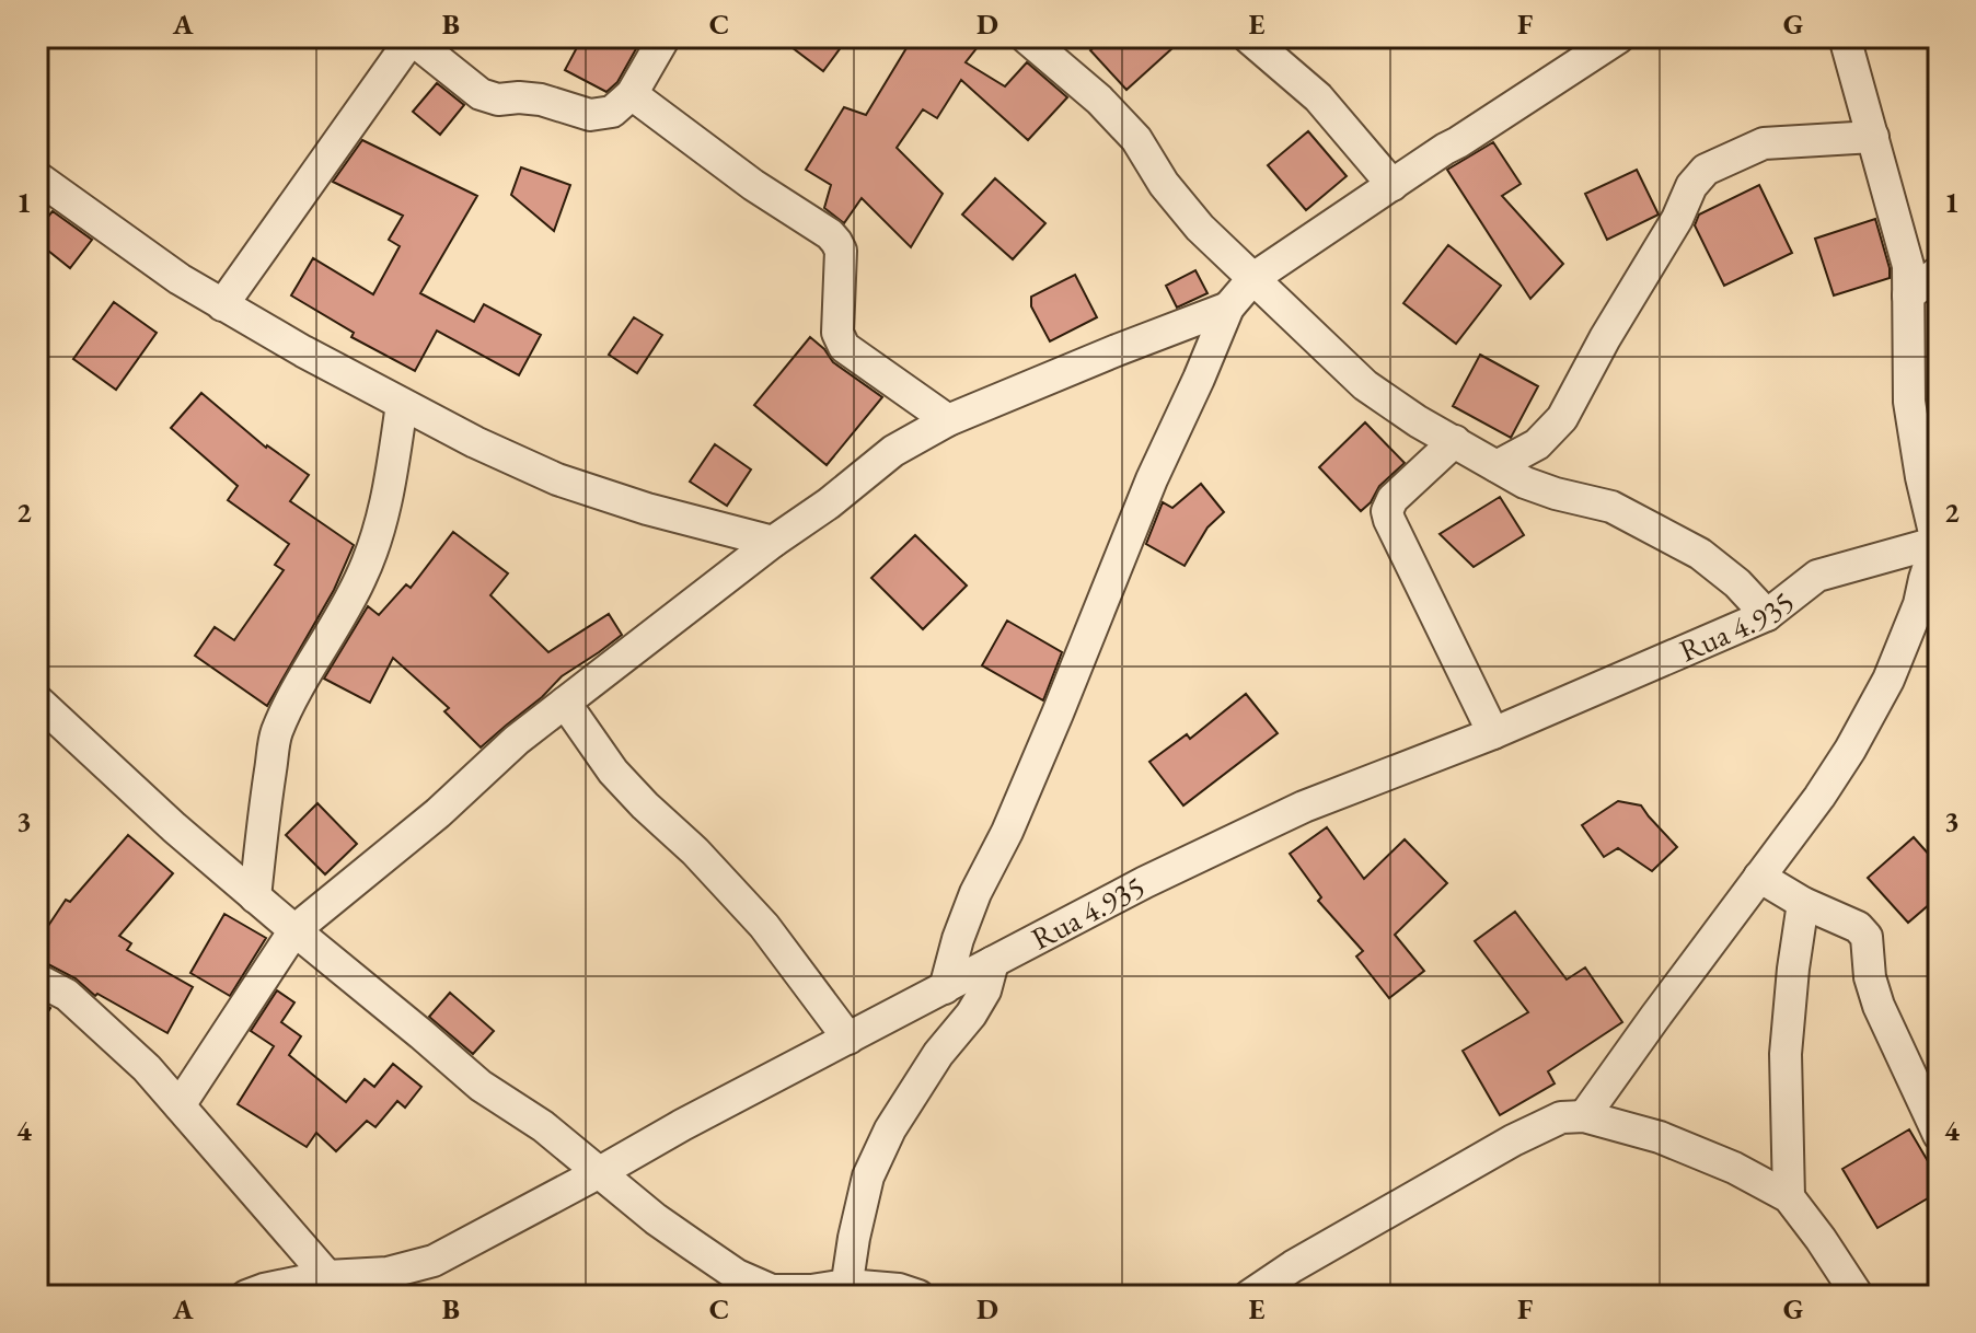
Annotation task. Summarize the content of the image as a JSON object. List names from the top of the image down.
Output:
{
  "streets": {
    "street": ["Rua 4.935"]
  },
  "grid": {
    "columns": [
      "A",
      "B",
      "C",
      "D",
      "E",
      "F",
      "G"
    ],
    "rows": [
      "1",
      "2",
      "3",
      "4"
    ]
  }
}
